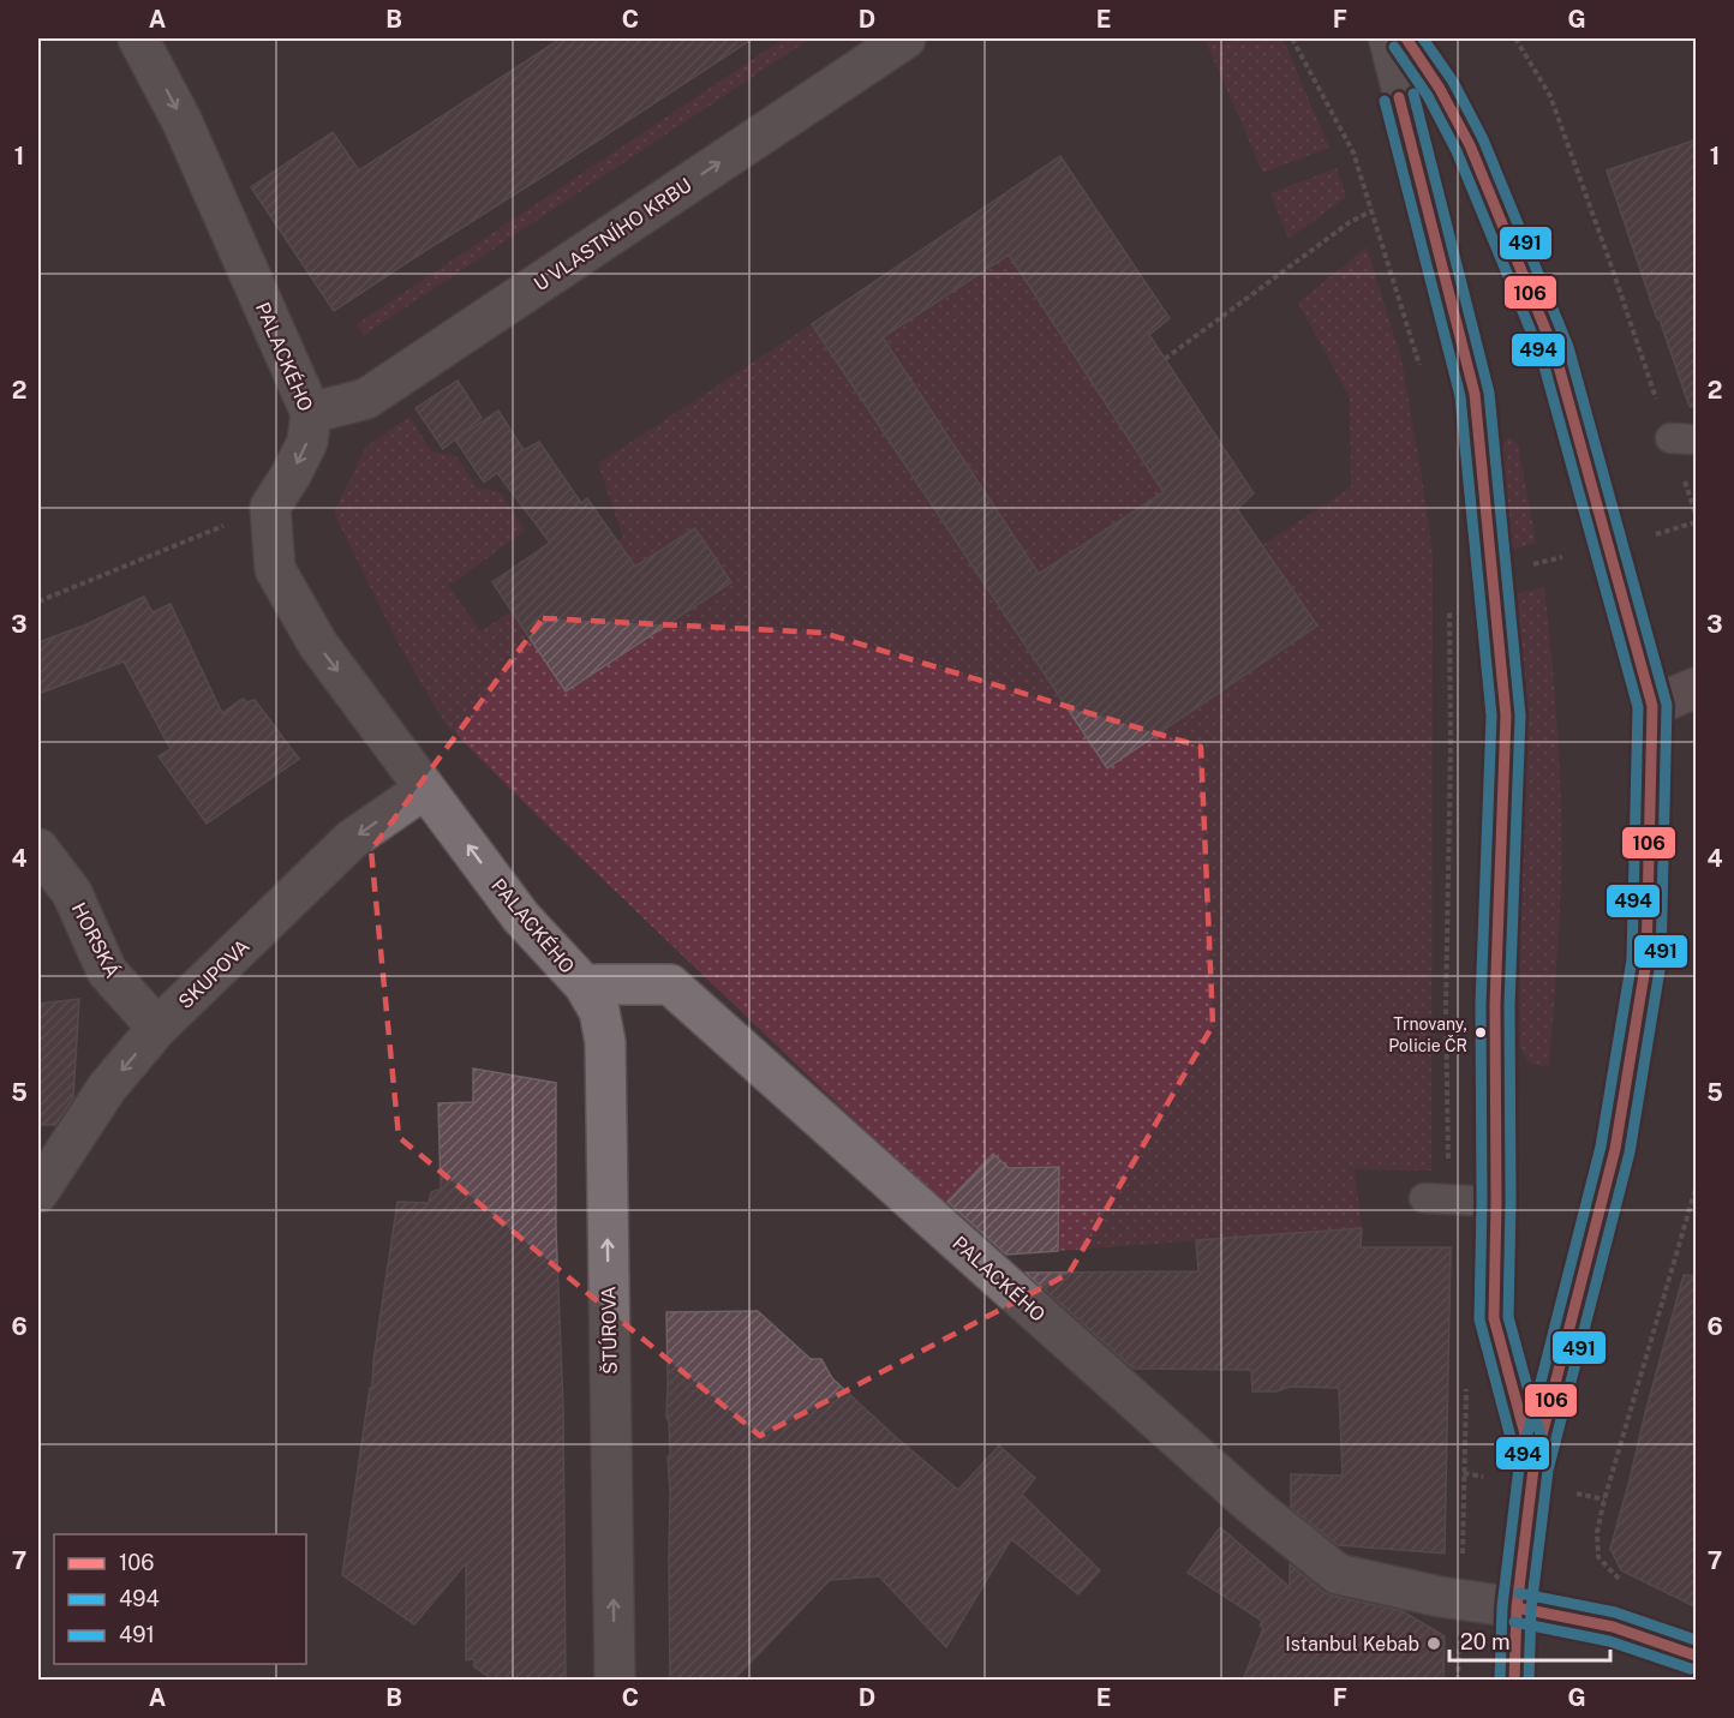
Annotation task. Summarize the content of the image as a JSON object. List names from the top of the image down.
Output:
{
  "streets": {
    "street": [
      "U VLASTNÍHO KRBU",
      "PALACKÉHO",
      "HORSKÁ",
      "SKUPOVA",
      "ŠTÚROVA"
    ]
  },
  "crossings": [
    ["U VLASTNÍHO KRBU", "PALACKÉHO"],
    ["PALACKÉHO", "SKUPOVA"],
    ["PALACKÉHO", "ŠTÚROVA"],
    ["HORSKÁ", "SKUPOVA"]
  ],
  "one_way": ["U VLASTNÍHO KRBU", "SKUPOVA", "ŠTÚROVA"],
  "places": ["Trnovany, Policie ČR", "Istanbul Kebab"],
  "lines": ["transit line 106", "transit line 491", "transit line 494"],
  "legend": ["106", "494", "491"],
  "scale_bar": "20 m",
  "grid": {
    "columns": [
      "A",
      "B",
      "C",
      "D",
      "E",
      "F",
      "G"
    ],
    "rows": [
      "1",
      "2",
      "3",
      "4",
      "5",
      "6",
      "7"
    ]
  }
}
